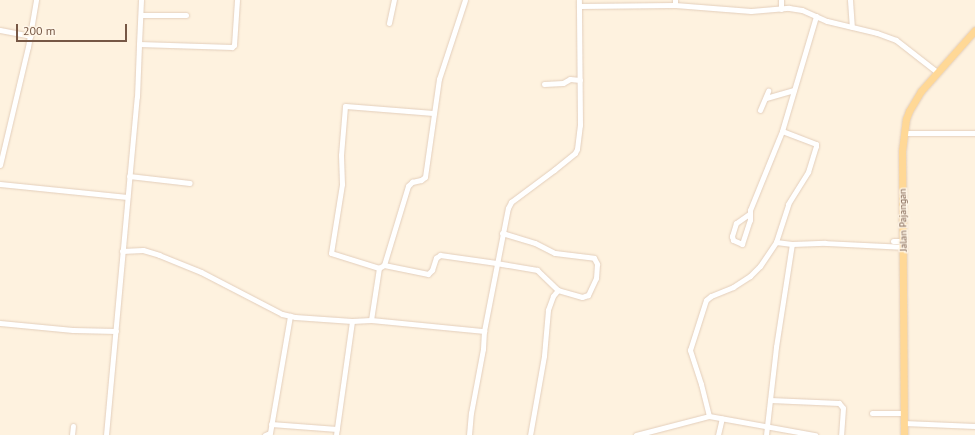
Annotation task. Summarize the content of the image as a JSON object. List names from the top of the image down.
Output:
{
  "streets": {
    "main road": ["Jalan Pajangan"]
  },
  "scale_bar": "200 m"
}
